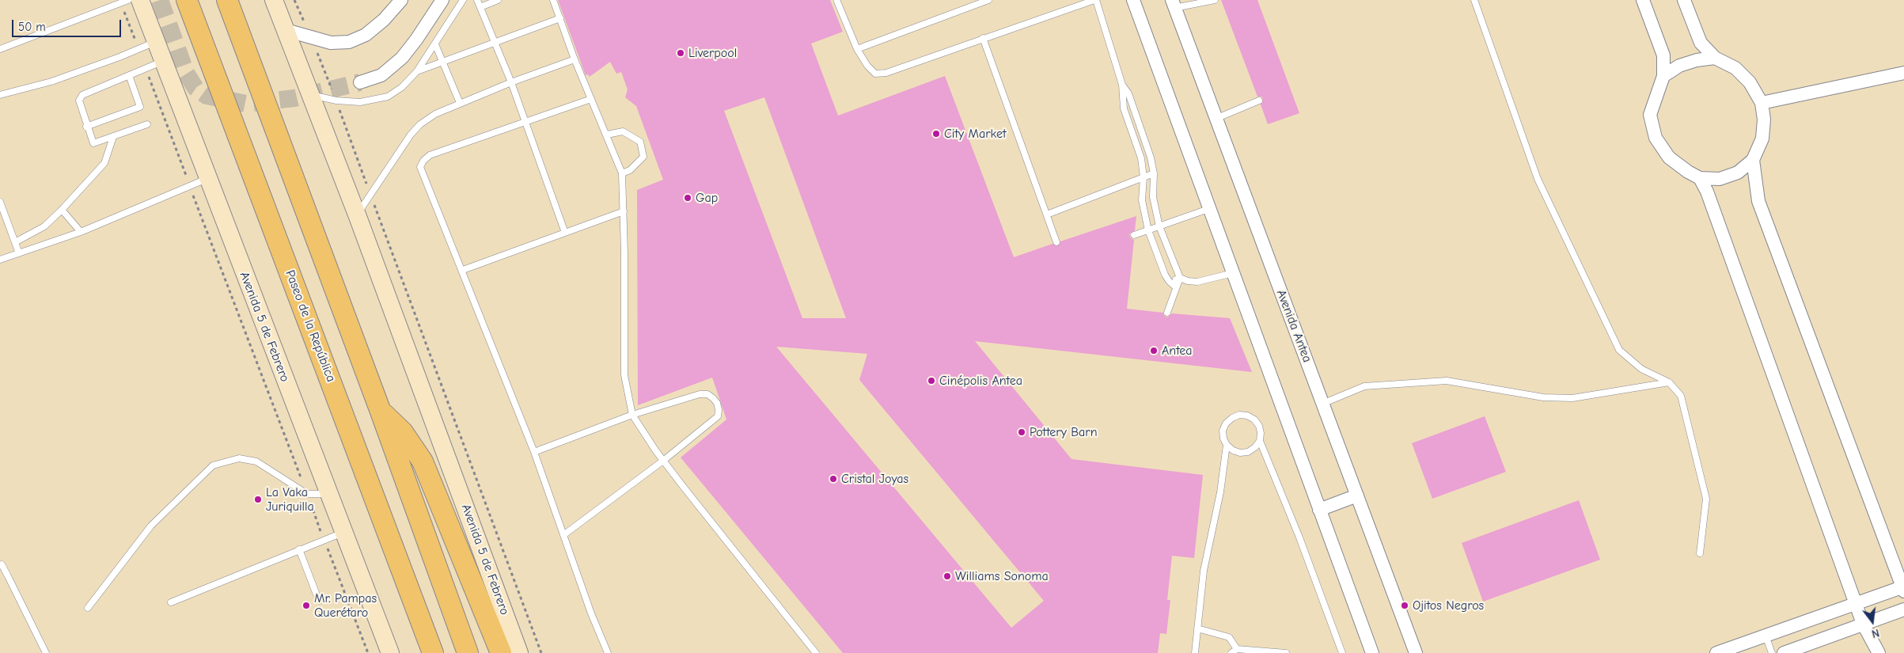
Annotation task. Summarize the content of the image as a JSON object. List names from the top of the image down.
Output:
{
  "streets": {
    "highway": ["Paseo de la República"],
    "main road": ["Avenida 5 de Febrero"],
    "street": ["Avenida Antea"]
  },
  "places": [
    "Liverpool",
    "City Market",
    "Gap",
    "Antea",
    "Cinépolis Antea",
    "Pottery Barn",
    "Cristal Joyas",
    "La Vaka Juriquilla",
    "Williams Sonoma",
    "Mr. Pampas Querétaro",
    "Ojitos Negros"
  ],
  "scale_bar": "50 m",
  "north": "bottom"
}
